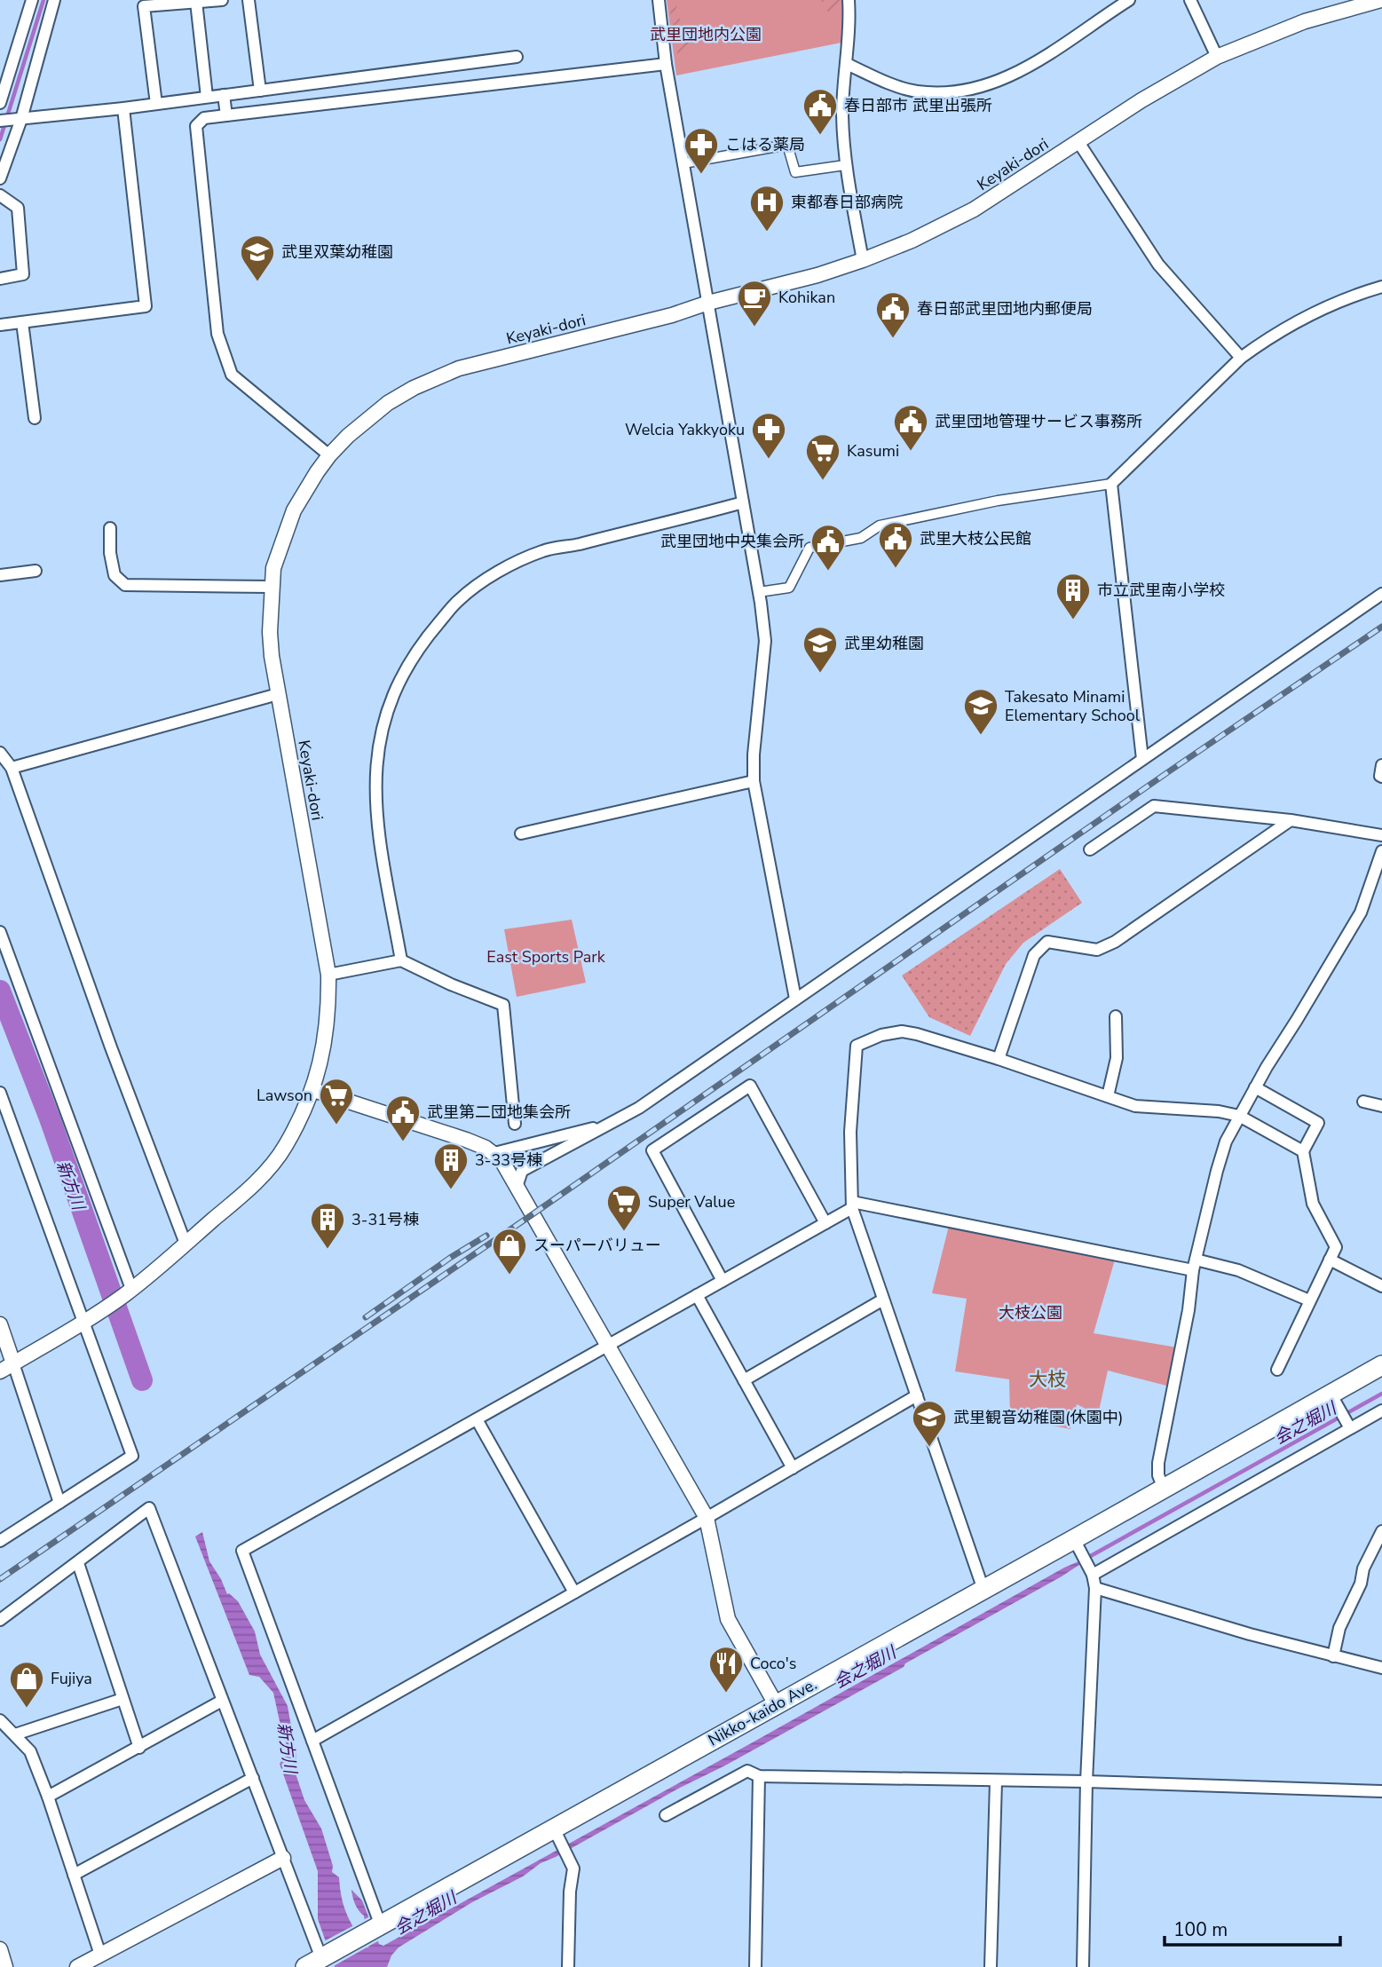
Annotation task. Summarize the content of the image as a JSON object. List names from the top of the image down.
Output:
{
  "streets": {
    "highway": ["Nikko-kaido Ave."],
    "street": ["Keyaki-dori"]
  },
  "districts": ["大枝"],
  "water": ["新方川", "会之堀川"],
  "parks": ["武里団地内公園", "East Sports Park", "大枝公園"],
  "places": {
    "public building": [
      "春日部市 武里出張所",
      "春日部武里団地内郵便局",
      "武里団地管理サービス事務所",
      "武里大枝公民館",
      "武里団地中央集会所",
      "武里第二団地集会所"
    ],
    "pharmacy": ["こはる薬局", "Welcia Yakkyoku"],
    "hospital": ["東都春日部病院"],
    "school or university": [
      "武里双葉幼稚園",
      "武里幼稚園",
      "Takesato Minami Elementary School",
      "武里観音幼稚園(休園中)"
    ],
    "cafe": ["Kohikan"],
    "supermarket": ["Kasumi", "Lawson", "Super Value"],
    "building": ["市立武里南小学校", "3-33号棟", "3-31号棟"],
    "shop": ["スーパーバリュー", "Fujiya"],
    "restaurant": ["Coco's"]
  },
  "scale_bar": "100 m"
}
